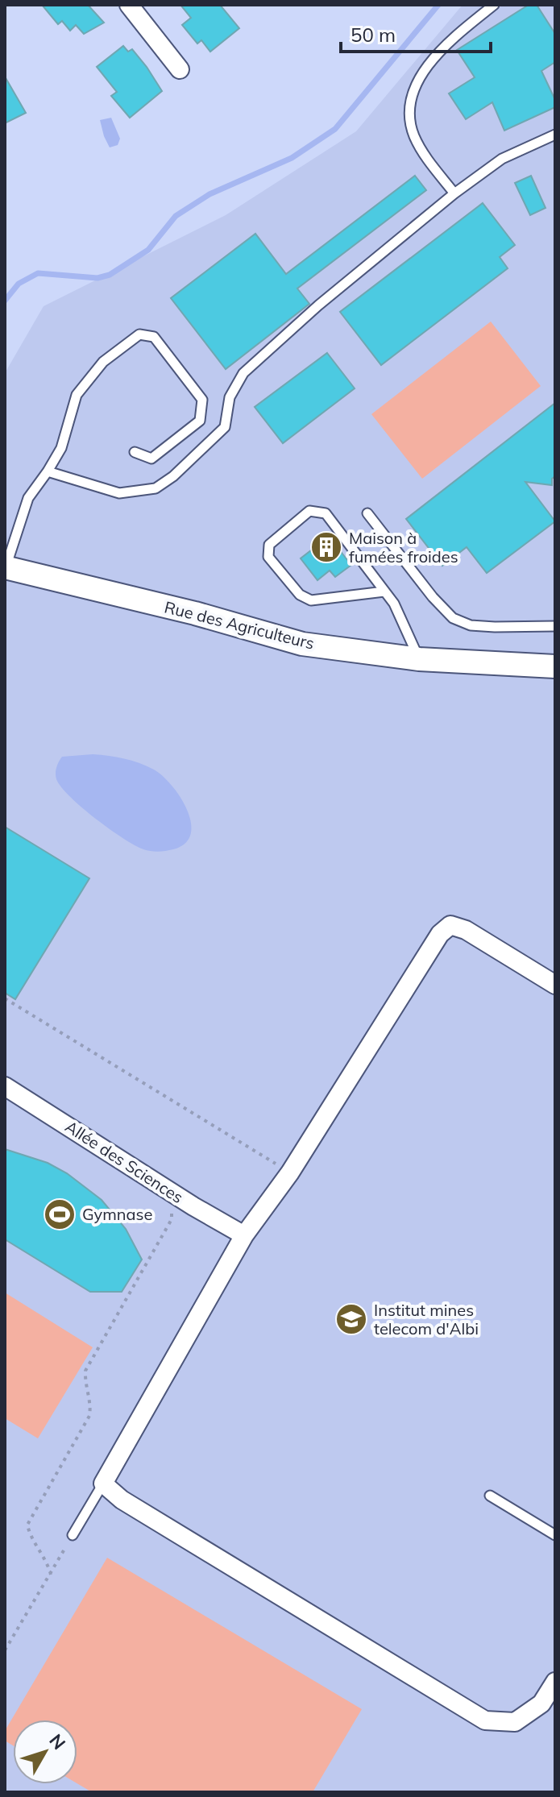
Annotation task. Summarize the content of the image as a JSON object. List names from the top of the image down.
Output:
{
  "streets": {
    "street": ["Rue des Agriculteurs", "Allée des Sciences"]
  },
  "places": {
    "building": ["Maison à fumées froides"],
    "sports": ["Gymnase"],
    "school or university": ["Institut mines telecom d'Albi"]
  },
  "scale_bar": "50 m",
  "north": "top right"
}
